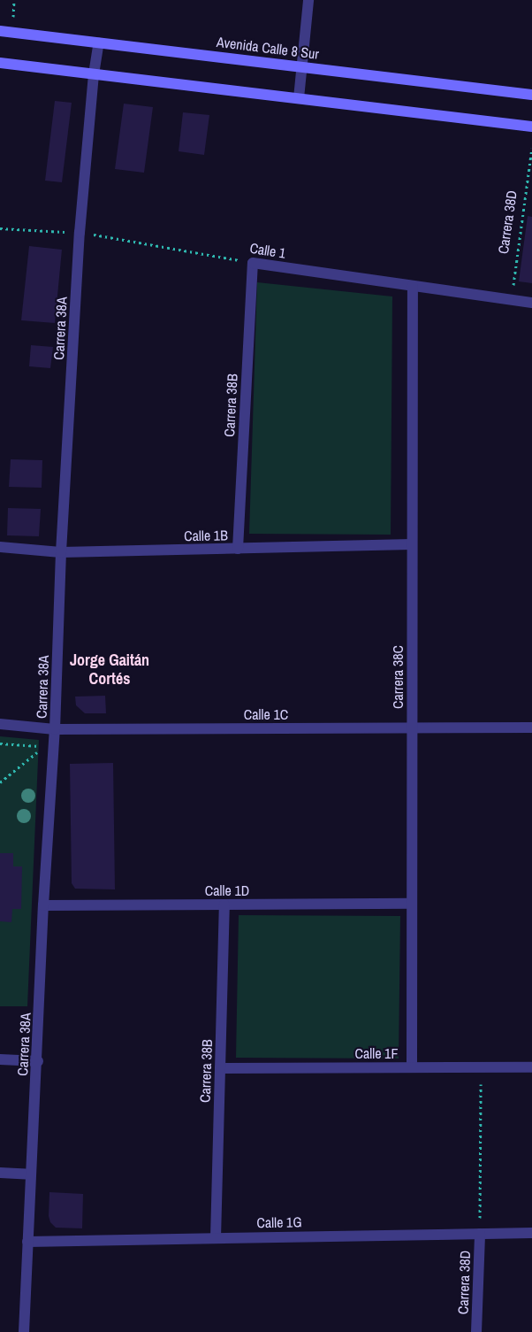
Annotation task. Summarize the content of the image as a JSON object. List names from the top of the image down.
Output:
{
  "streets": {
    "main road": ["Avenida Calle 8 Sur"],
    "street": [
      "Carrera 38D",
      "Calle 1",
      "Carrera 38A",
      "Carrera 38B",
      "Calle 1B",
      "Carrera 38C",
      "Calle 1C",
      "Calle 1D",
      "Calle 1F",
      "Calle 1G"
    ]
  },
  "crossings": [
    ["Avenida Calle 8 Sur", "Carrera 38A"],
    ["Carrera 38D", "Calle 1"],
    ["Carrera 38D", "Calle 1G"],
    ["Calle 1", "Carrera 38A"],
    ["Calle 1", "Carrera 38B"],
    ["Calle 1", "Carrera 38C"],
    ["Carrera 38A", "Calle 1B"],
    ["Carrera 38A", "Calle 1C"],
    ["Carrera 38A", "Calle 1D"],
    ["Carrera 38A", "Calle 1G"],
    ["Carrera 38B", "Calle 1B"],
    ["Carrera 38B", "Calle 1D"],
    ["Carrera 38B", "Calle 1F"],
    ["Carrera 38B", "Calle 1G"],
    ["Calle 1B", "Carrera 38C"],
    ["Carrera 38C", "Calle 1C"],
    ["Carrera 38C", "Calle 1D"],
    ["Carrera 38C", "Calle 1F"]
  ],
  "districts": ["Jorge Gaitán Cortés"]
}
